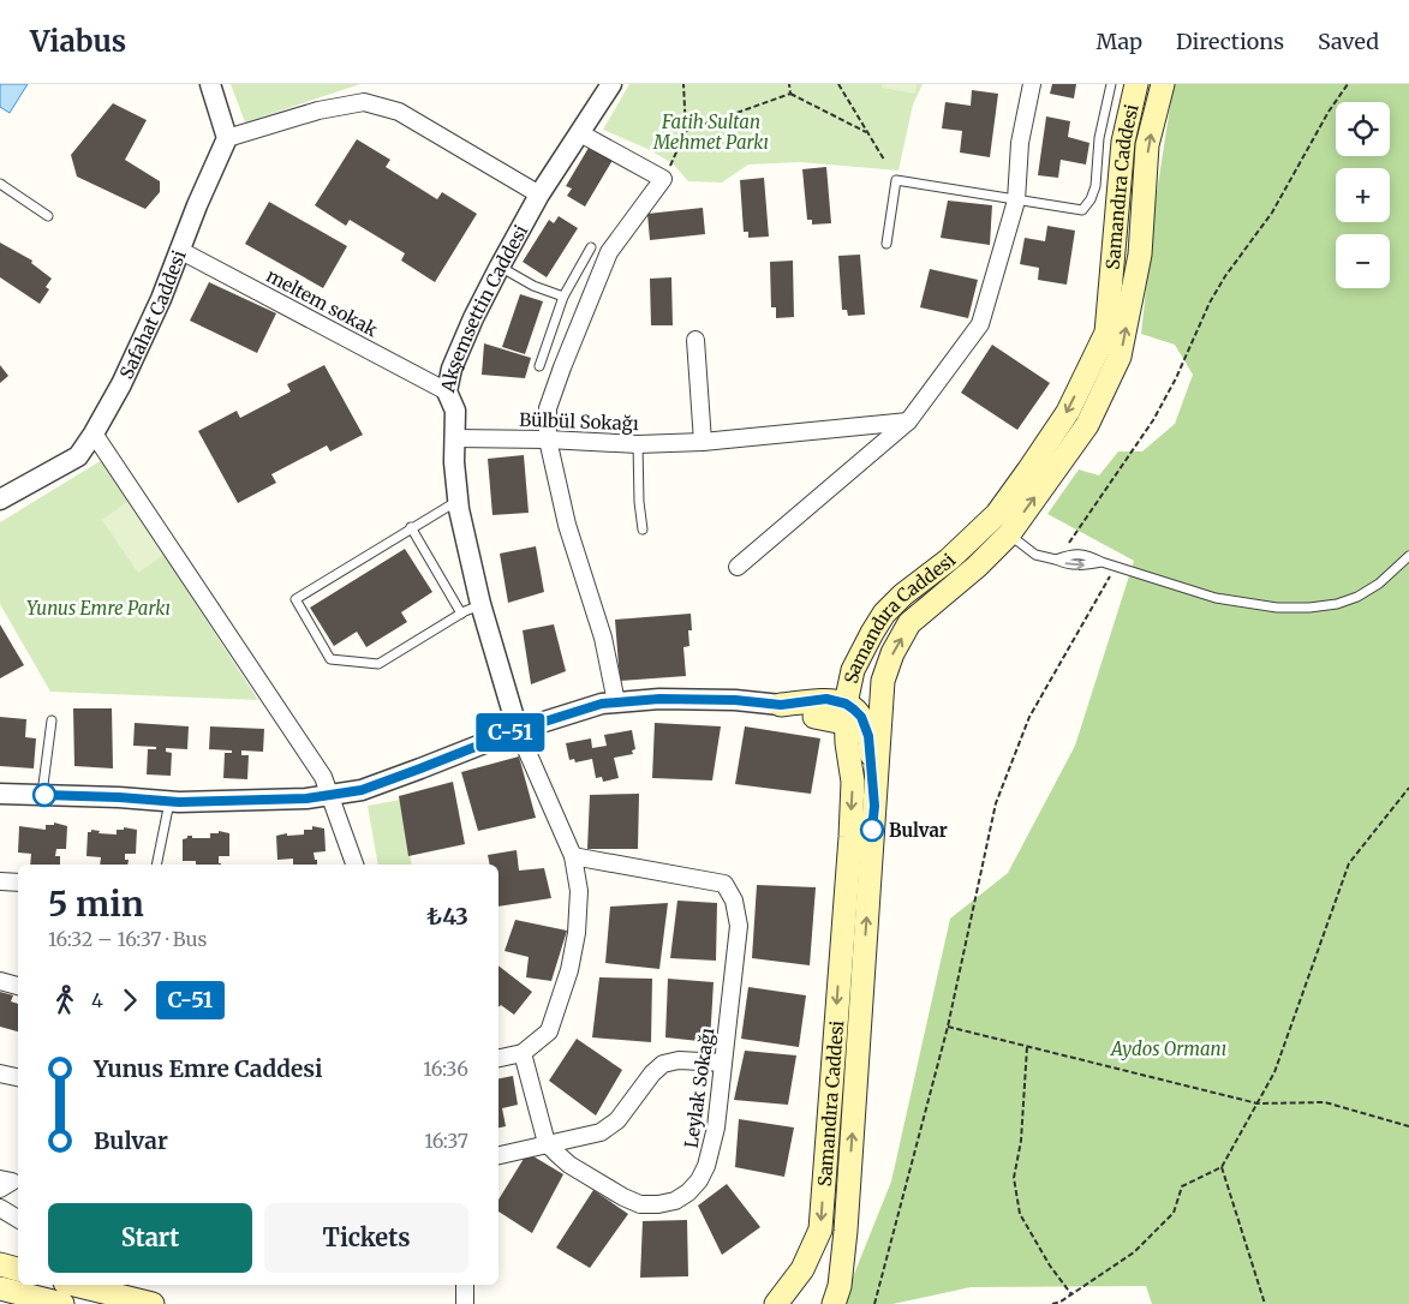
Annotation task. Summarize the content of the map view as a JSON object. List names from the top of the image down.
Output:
{
  "streets": {
    "main road": ["Samandıra Caddesi"],
    "street": [
      "meltem sokak",
      "Akşemsettin Caddesi",
      "Safahat Caddesi",
      "Bülbül Sokağı",
      "Leylak Sokağı"
    ]
  },
  "crossings": [
    ["meltem sokak", "Akşemsettin Caddesi"],
    ["meltem sokak", "Safahat Caddesi"],
    ["Akşemsettin Caddesi", "Bülbül Sokağı"]
  ],
  "parks": ["Fatih Sultan Mehmet Parkı", "Yunus Emre Parkı", "Aydos Ormanı"],
  "places": ["Bulvar"],
  "lines": ["bus line C-51"],
  "page": {
    "header": "Viabus",
    "nav": ["Map", "Directions", "Saved"],
    "on_map": "C-51",
    "map_buttons": ["+", "−"],
    "heading": ["5 min", "16:32 – 16:37 · Bus", "₺43"],
    "legs": ["4", "C-51"],
    "list": [
      {
        "name": "Yunus Emre Caddesi",
        "value": "16:36"
      },
      {
        "name": "Bulvar",
        "value": "16:37"
      }
    ],
    "buttons": ["Start", "Tickets"]
  }
}
